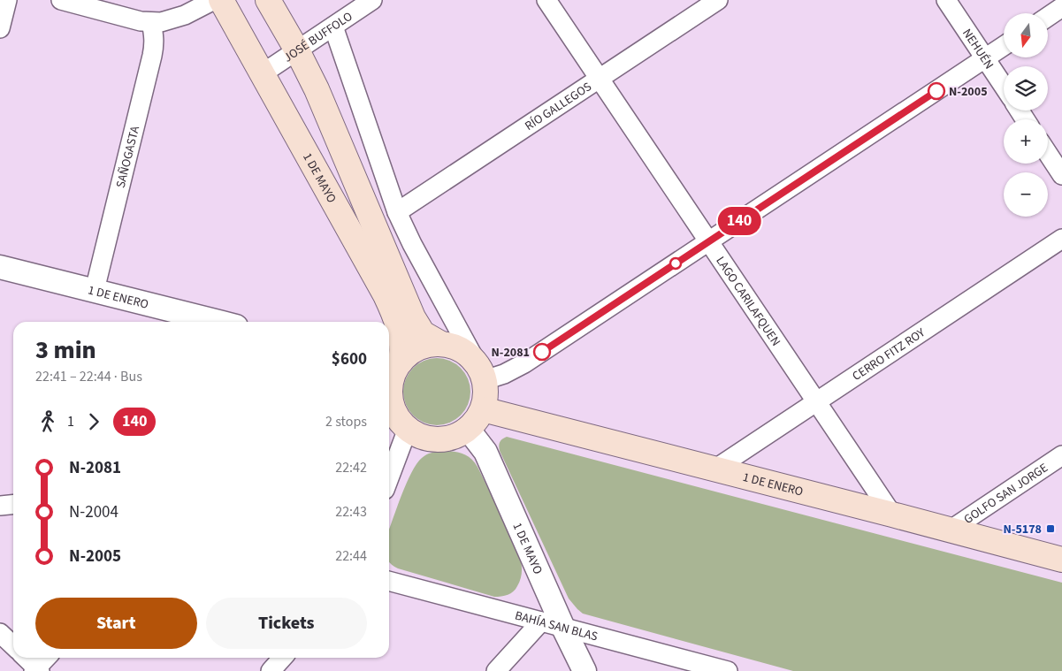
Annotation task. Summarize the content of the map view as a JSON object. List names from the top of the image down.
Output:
{
  "streets": {
    "main road": ["1 DE MAYO", "1 DE ENERO"],
    "street": [
      "JOSÉ BUFFOLO",
      "NEHUÉN",
      "RÍO GALLEGOS",
      "SAÑOGASTA",
      "LAGO CARILAFQUEN",
      "CERRO FITZ ROY",
      "GOLFO SAN JORGE",
      "BAHÍA SAN BLAS"
    ]
  },
  "crossings": [
    ["JOSÉ BUFFOLO", "1 DE MAYO"],
    ["RÍO GALLEGOS", "LAGO CARILAFQUEN"],
    ["SAÑOGASTA", "1 DE ENERO"],
    ["1 DE MAYO", "1 DE ENERO"],
    ["1 DE MAYO", "BAHÍA SAN BLAS"],
    ["1 DE ENERO", "LAGO CARILAFQUEN"],
    ["1 DE ENERO", "CERRO FITZ ROY"],
    ["1 DE ENERO", "GOLFO SAN JORGE"],
    ["LAGO CARILAFQUEN", "CERRO FITZ ROY"]
  ],
  "places": {
    "other": ["N-2005", "N-2081"],
    "transit": ["N-5178"]
  },
  "lines": ["bus line 140"],
  "north": "bottom",
  "page": {
    "on_map": "140",
    "map_buttons": ["+", "−"],
    "heading": ["3 min", "22:41 – 22:44 · Bus", "$600"],
    "legs": ["1", "140", "2 stops"],
    "list": [
      {
        "name": "N-2081",
        "value": "22:42"
      },
      {
        "name": "N-2004",
        "value": "22:43"
      },
      {
        "name": "N-2005",
        "value": "22:44"
      }
    ],
    "buttons": ["Start", "Tickets"]
  }
}
